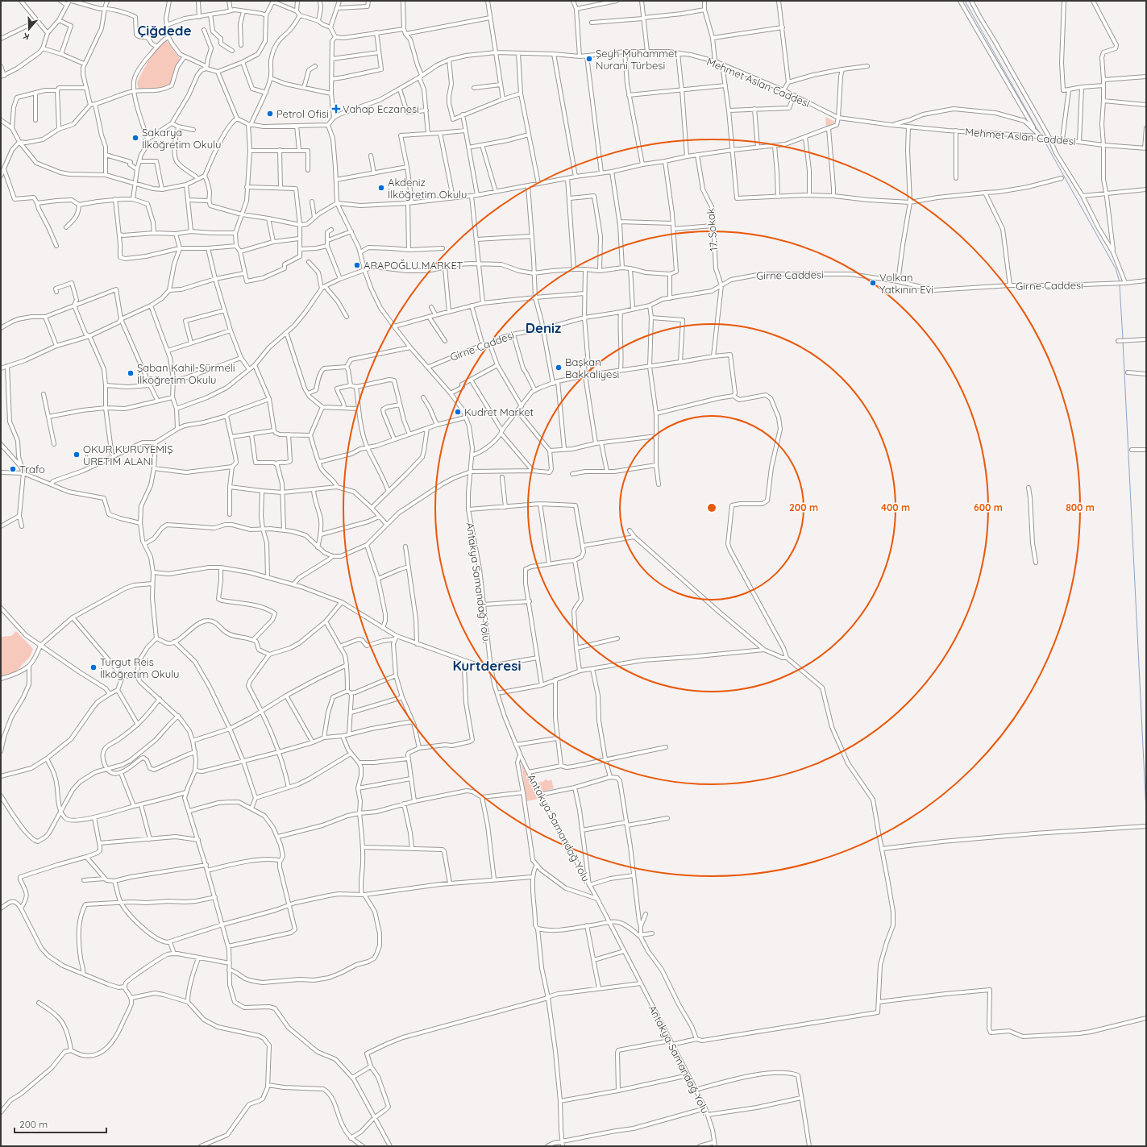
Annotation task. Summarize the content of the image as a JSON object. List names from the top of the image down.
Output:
{
  "streets": {
    "street": [
      "Mehmet Aslan Caddesi",
      "17. Sokak",
      "Girne Caddesi",
      "Antakya Samandağ Yolu."
    ]
  },
  "crossings": [
    ["17. Sokak", "Girne Caddesi"],
    ["Girne Caddesi", "Antakya Samandağ Yolu."]
  ],
  "districts": ["Çiğdede", "Deniz", "Kurtderesi"],
  "places": {
    "other": [
      "Şeyh Muhammet Nurani Türbesi",
      "Petrol Ofisi",
      "Sakarya İlköğretim Okulu",
      "Akdeniz İlköğretim Okulu",
      "ARAPOĞLU MARKET",
      "Volkan Yatkının Evi",
      "Başkan Bakkaliyesi",
      "Şaban Kahil-Sürmeli İlköğretim Okulu",
      "Kudret Market",
      "OKUR KURUYEMİŞ ÜRETİM ALANI",
      "Trafo",
      "Turgut Reis İlköğretim Okulu"
    ],
    "health": ["Vahap Eczanesi"]
  },
  "scale_bar": "200 m",
  "north": "bottom",
  "rings": [
    "200 m",
    "400 m",
    "600 m",
    "800 m"
  ]
}
